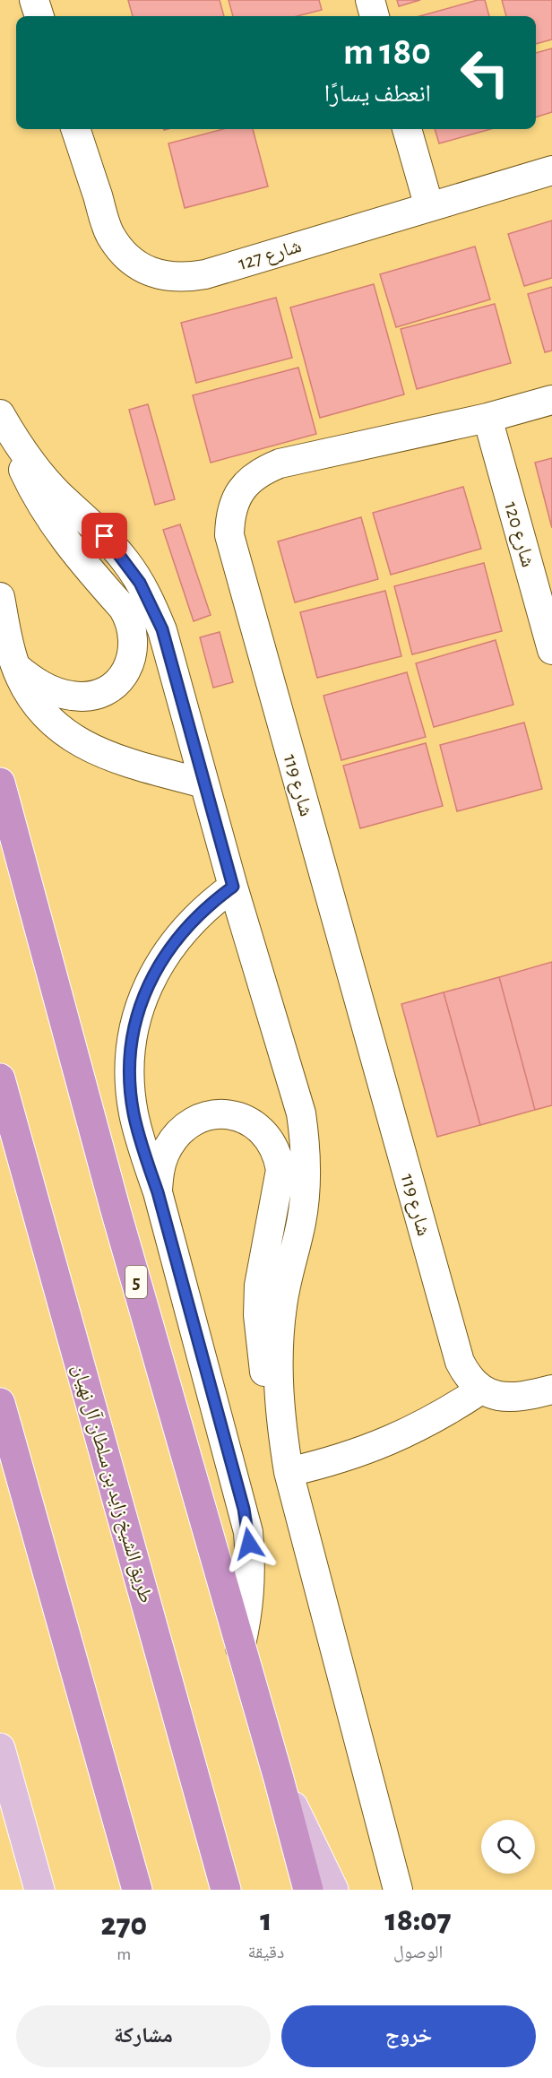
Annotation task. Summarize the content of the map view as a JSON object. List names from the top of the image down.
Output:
{
  "streets": {
    "highway": ["5", "طريق الشيخ زايد بن سلطان آل نهيان"],
    "street": ["شارع 127", "شارع 120", "شارع 119"]
  },
  "crossings": [
    ["شارع 120", "شارع 119"]
  ],
  "page": {
    "turn": ["180 m", "انعطف يسارًا"],
    "eta": [
      "18:07",
      "الوصول",
      "1",
      "دقيقة",
      "270",
      "m"
    ],
    "buttons": ["خروج", "مشاركة"]
  }
}
